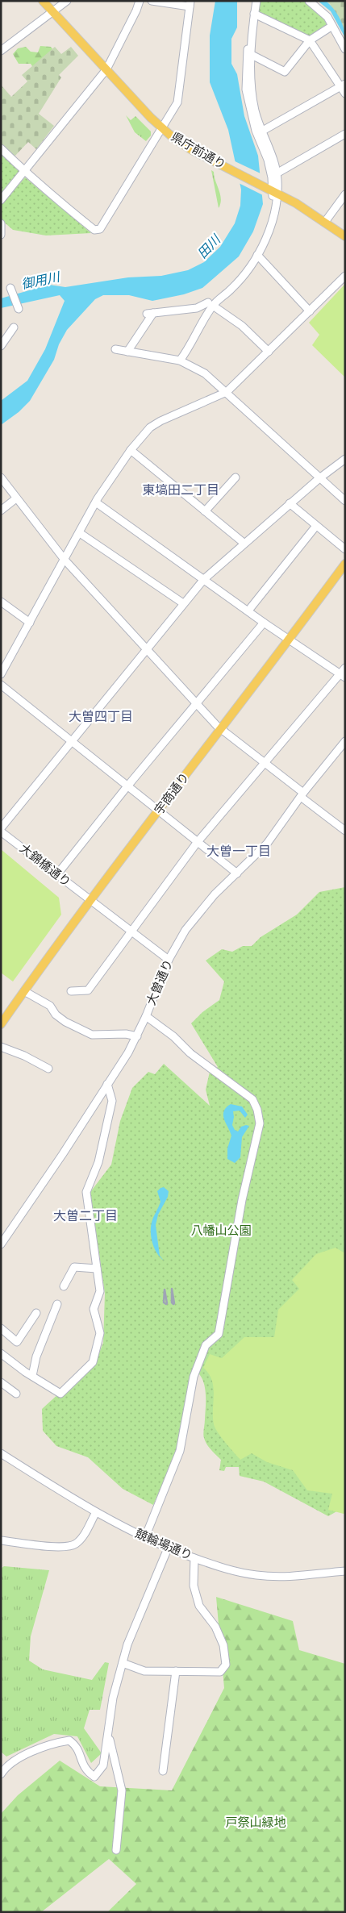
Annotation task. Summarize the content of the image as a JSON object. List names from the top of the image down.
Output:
{
  "streets": {
    "main road": ["県庁前通り", "宇商通り"],
    "street": ["大錦橋通り", "大曽通り", "競輪場通り"]
  },
  "crossings": [
    ["宇商通り", "大錦橋通り"],
    ["大錦橋通り", "大曽通り"]
  ],
  "districts": [
    "東塙田二丁目",
    "大曽四丁目",
    "大曽一丁目",
    "大曽二丁目"
  ],
  "water": ["田川", "御用川"],
  "parks": ["八幡山公園", "戸祭山緑地"]
}
